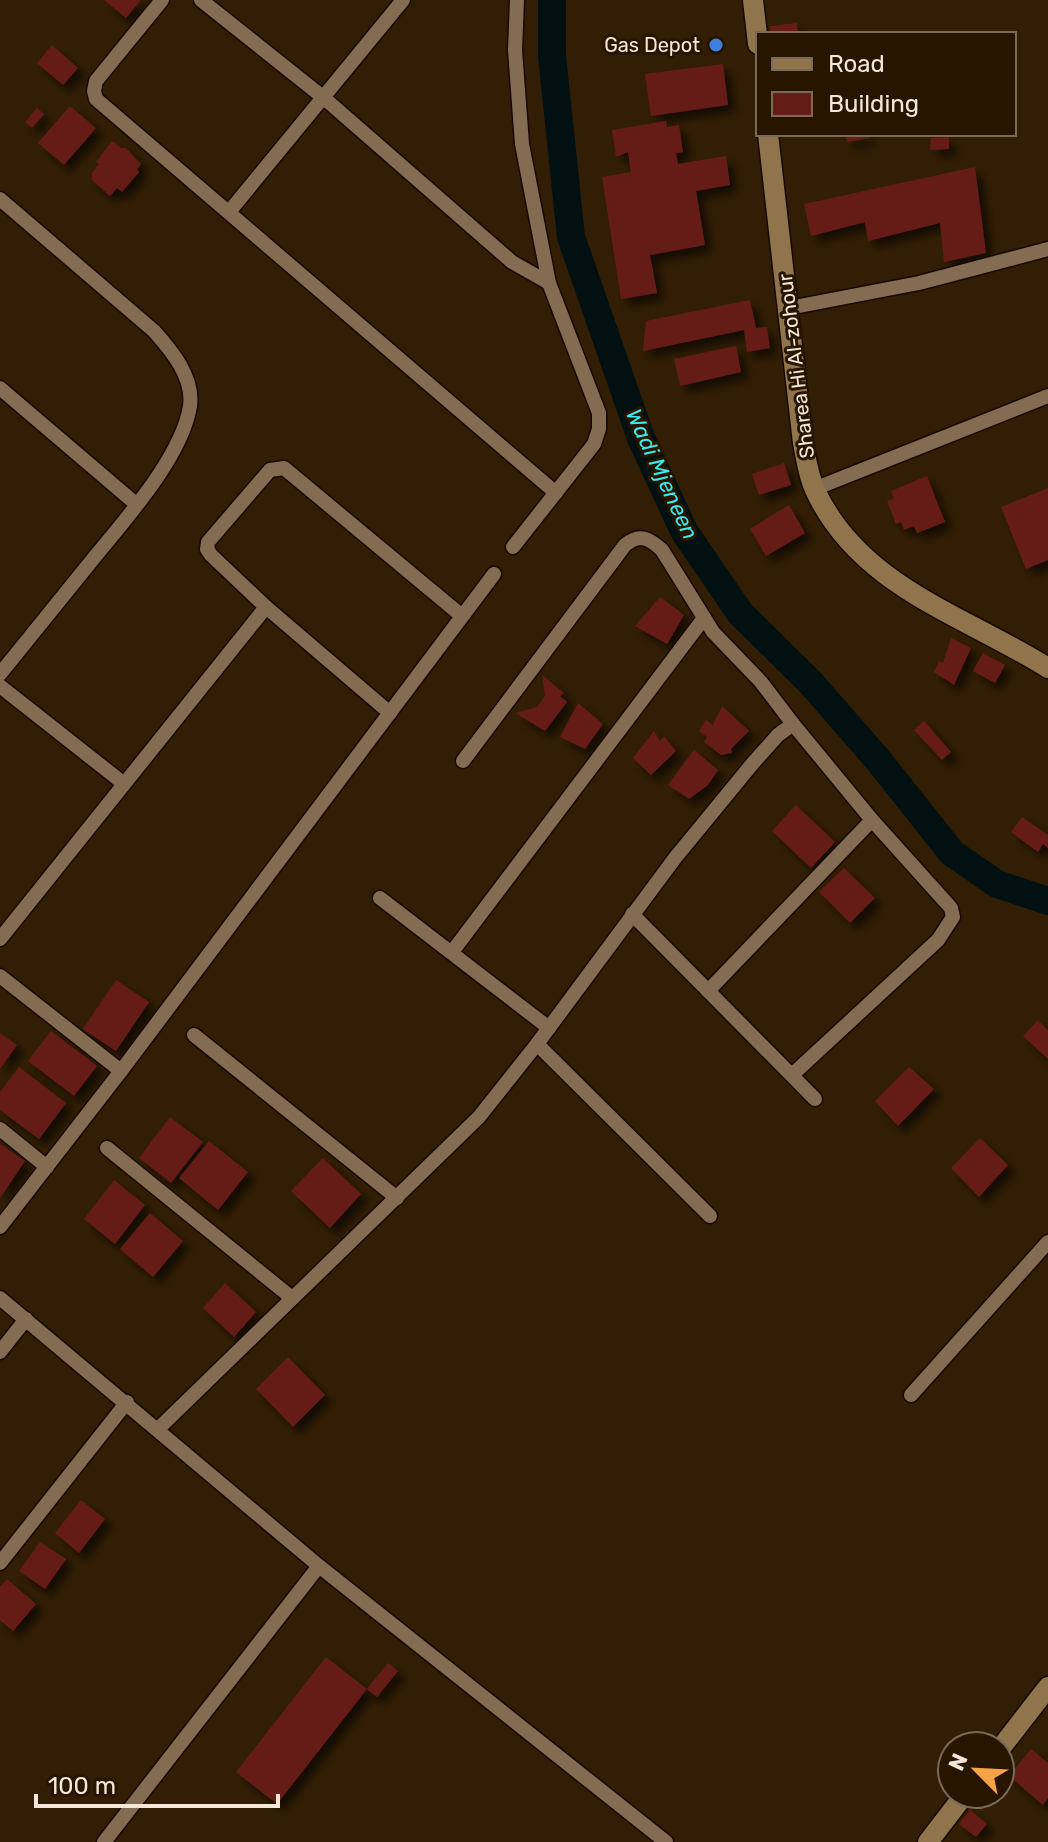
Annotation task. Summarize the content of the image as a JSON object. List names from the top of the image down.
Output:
{
  "streets": {
    "street": ["Sharea Hi Al-zohour"]
  },
  "water": ["Wadi Mjeneen"],
  "places": ["Gas Depot"],
  "legend": ["Road", "Building"],
  "scale_bar": "100 m",
  "north": "top left"
}
